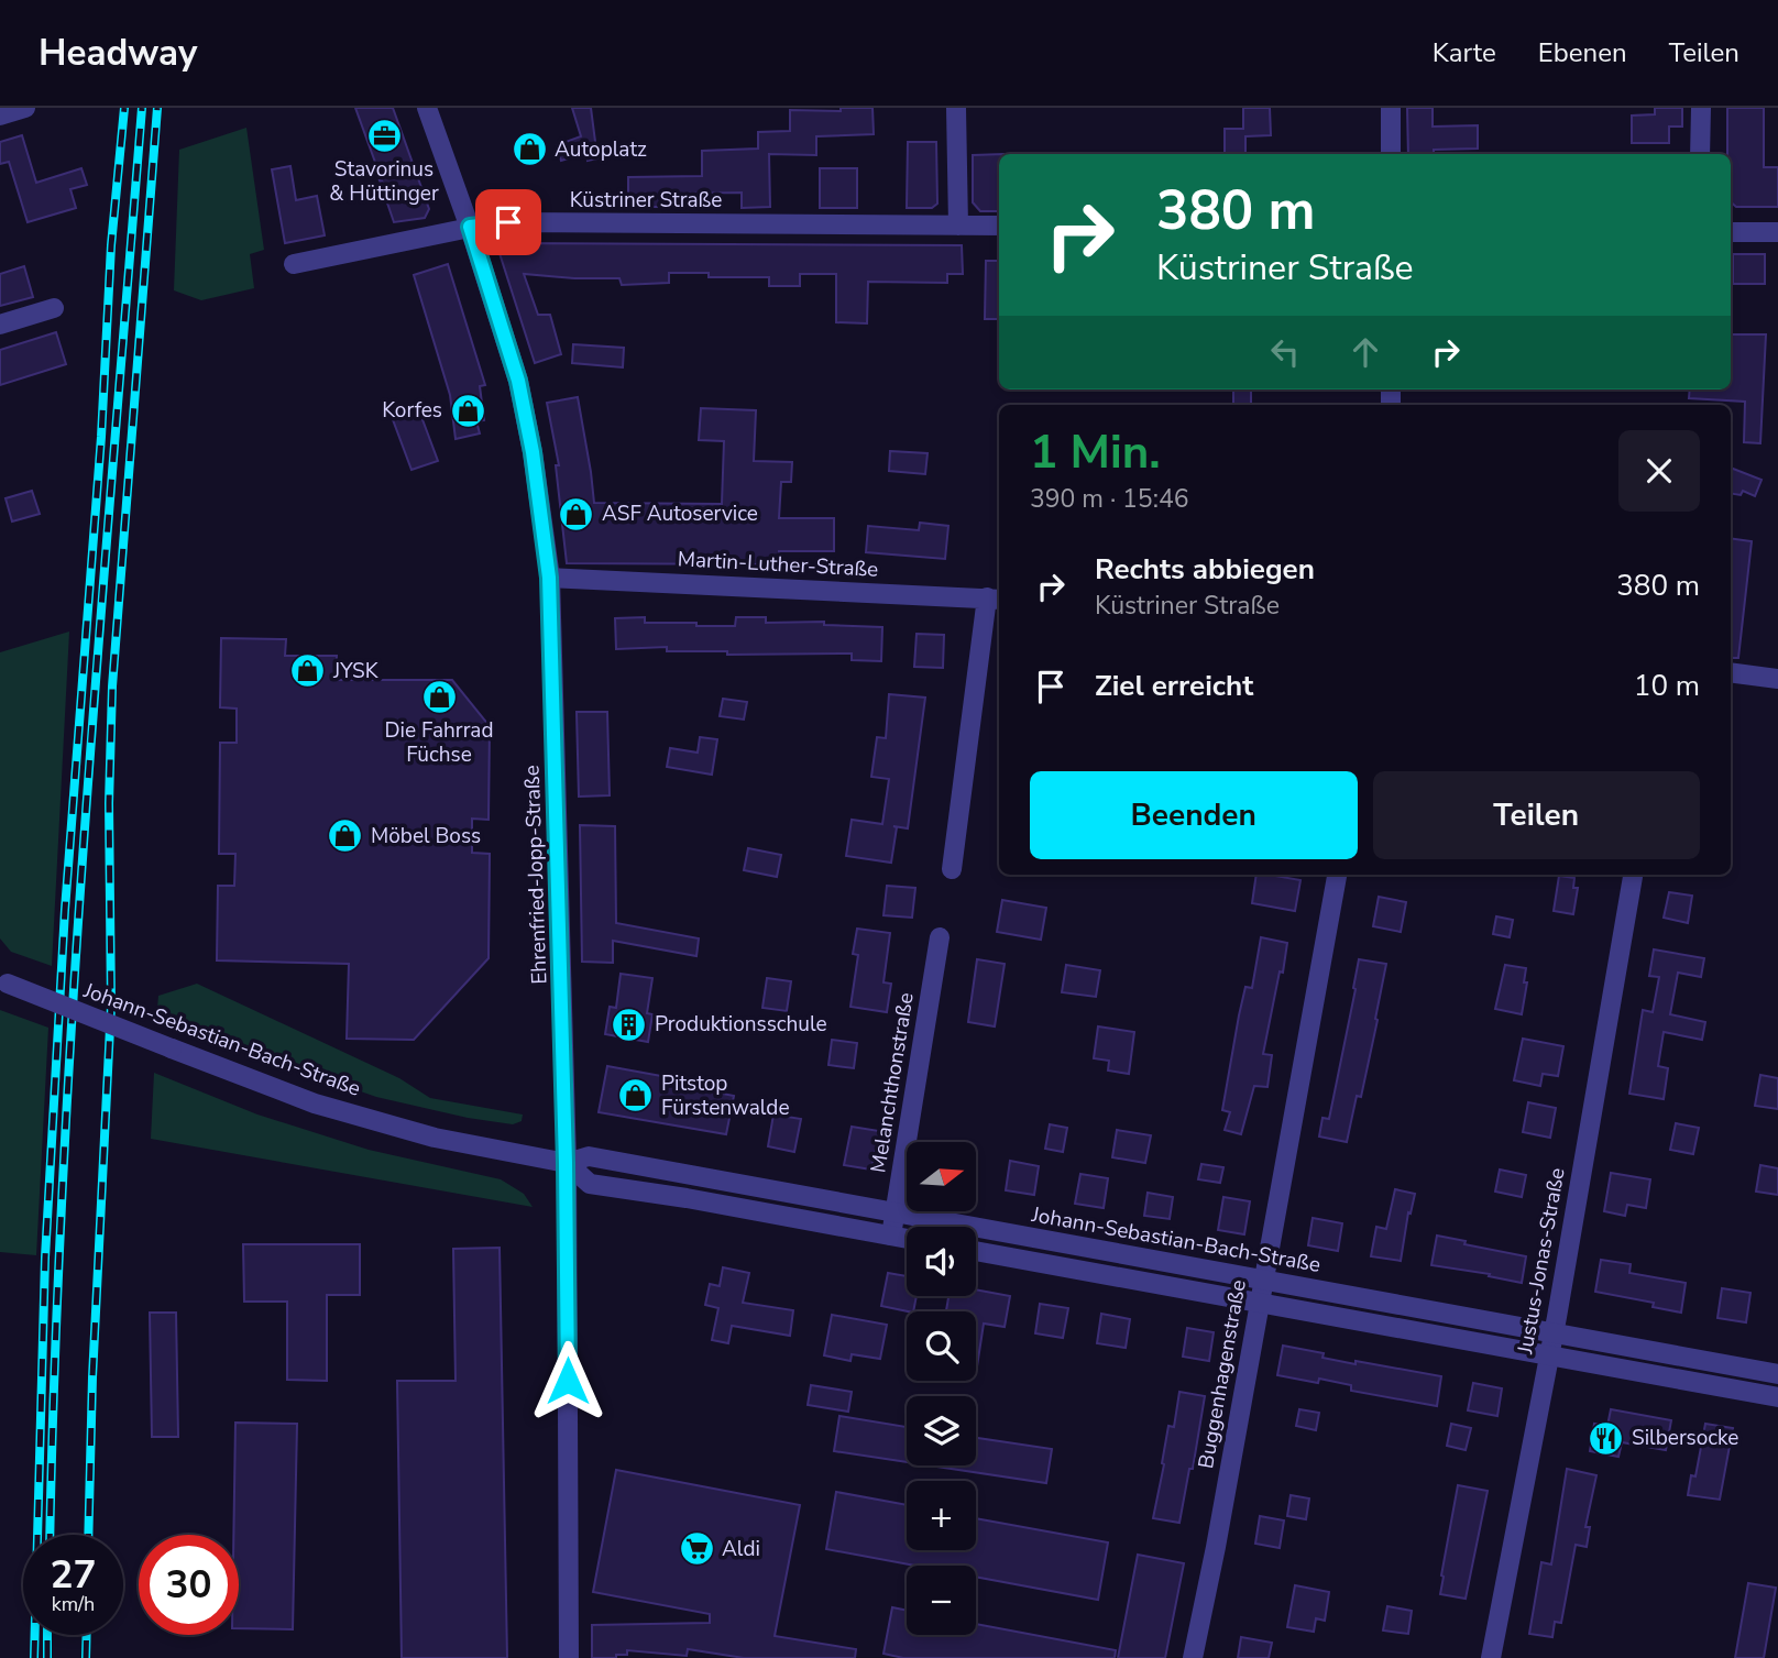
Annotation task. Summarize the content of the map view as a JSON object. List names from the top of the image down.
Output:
{
  "streets": {
    "street": [
      "Küstriner Straße",
      "Martin-Luther-Straße",
      "Ehrenfried-Jopp-Straße",
      "Johann-Sebastian-Bach-Straße",
      "Melanchthonstraße",
      "Justus-Jonas-Straße",
      "Buggenhagenstraße"
    ]
  },
  "crossings": [
    ["Küstriner Straße", "Ehrenfried-Jopp-Straße"],
    ["Martin-Luther-Straße", "Ehrenfried-Jopp-Straße"],
    ["Ehrenfried-Jopp-Straße", "Johann-Sebastian-Bach-Straße"],
    ["Johann-Sebastian-Bach-Straße", "Melanchthonstraße"],
    ["Johann-Sebastian-Bach-Straße", "Justus-Jonas-Straße"],
    ["Johann-Sebastian-Bach-Straße", "Buggenhagenstraße"]
  ],
  "places": {
    "office": ["Stavorinus & Hüttinger"],
    "shop": [
      "Autoplatz",
      "Korfes",
      "ASF Autoservice",
      "JYSK",
      "Die Fahrrad Füchse",
      "Möbel Boss",
      "Pitstop Fürstenwalde"
    ],
    "building": ["Produktionsschule"],
    "restaurant": ["Silbersocke"],
    "supermarket": ["Aldi"]
  },
  "north": "right",
  "page": {
    "header": "Headway",
    "nav": ["Karte", "Ebenen", "Teilen"],
    "turn": ["380 m", "Küstriner Straße"],
    "heading": ["1 Min.", "390 m · 15:46"],
    "list": [
      {
        "name": "Rechts abbiegen",
        "note": "Küstriner Straße",
        "value": "380 m"
      },
      {
        "name": "Ziel erreicht",
        "value": "10 m"
      }
    ],
    "buttons": ["Beenden", "Teilen"],
    "map_buttons": ["+", "−"],
    "speed": "27 km/h",
    "limit": "30"
  }
}
